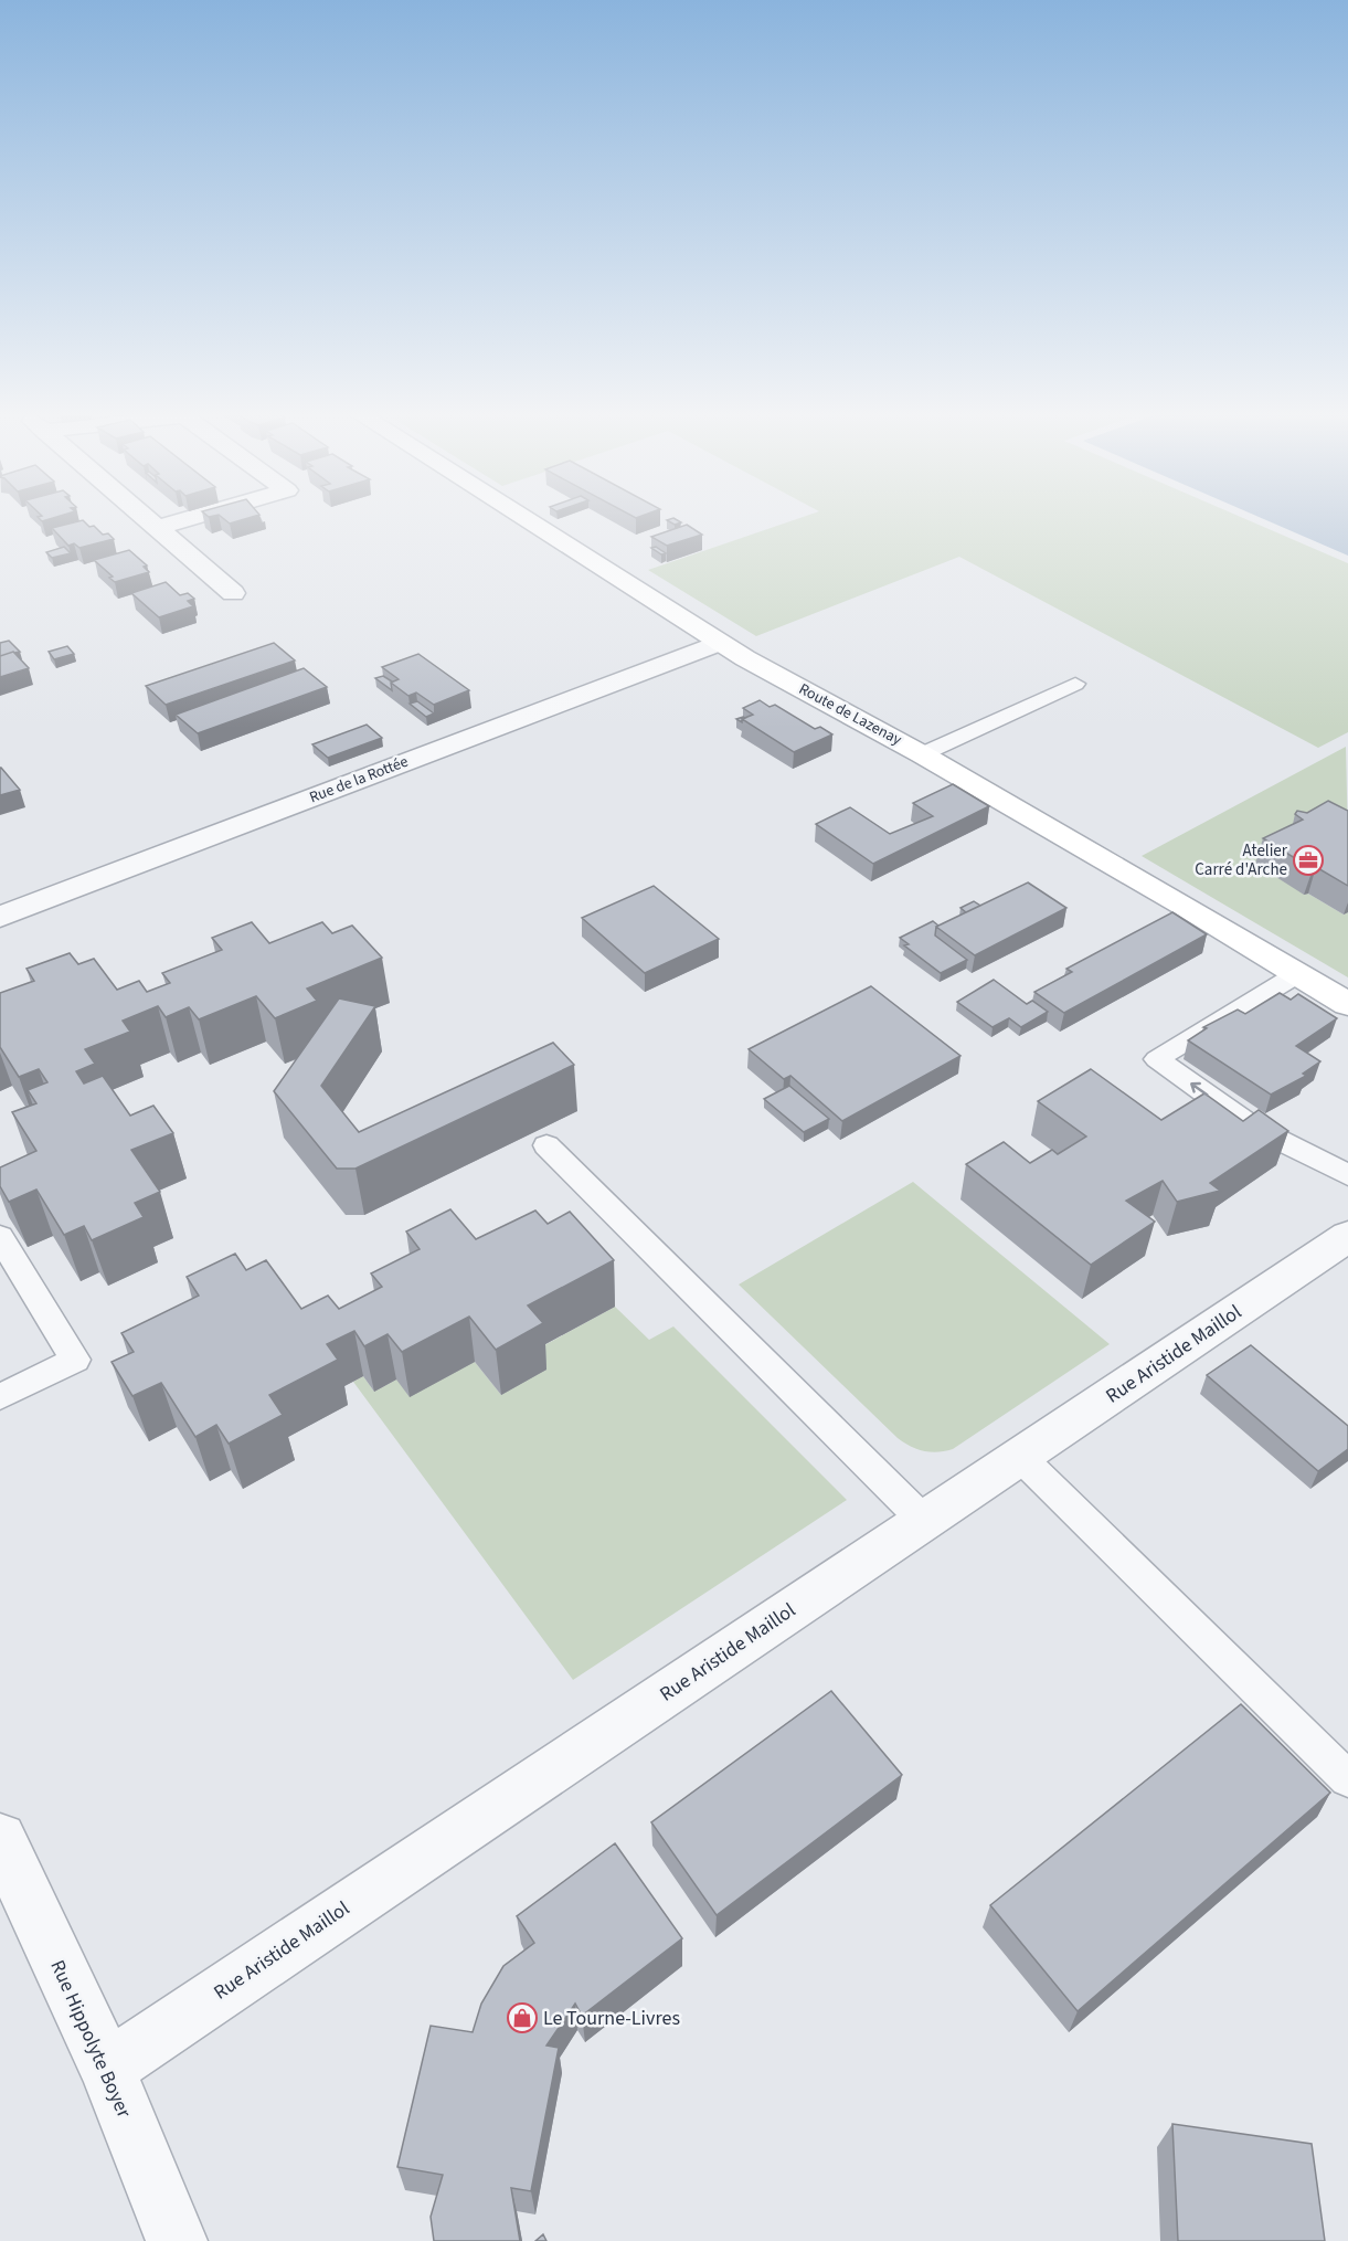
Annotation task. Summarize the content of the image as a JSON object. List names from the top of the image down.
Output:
{
  "streets": {
    "street": [
      "Route de Lazenay",
      "Rue de la Rottée",
      "Rue Aristide Maillol",
      "Rue Hippolyte Boyer"
    ]
  },
  "crossings": [
    ["Route de Lazenay", "Rue de la Rottée"],
    ["Rue Aristide Maillol", "Rue Hippolyte Boyer"]
  ],
  "places": {
    "office": ["Atelier Carré d'Arche"],
    "shop": ["Le Tourne-Livres"]
  }
}
